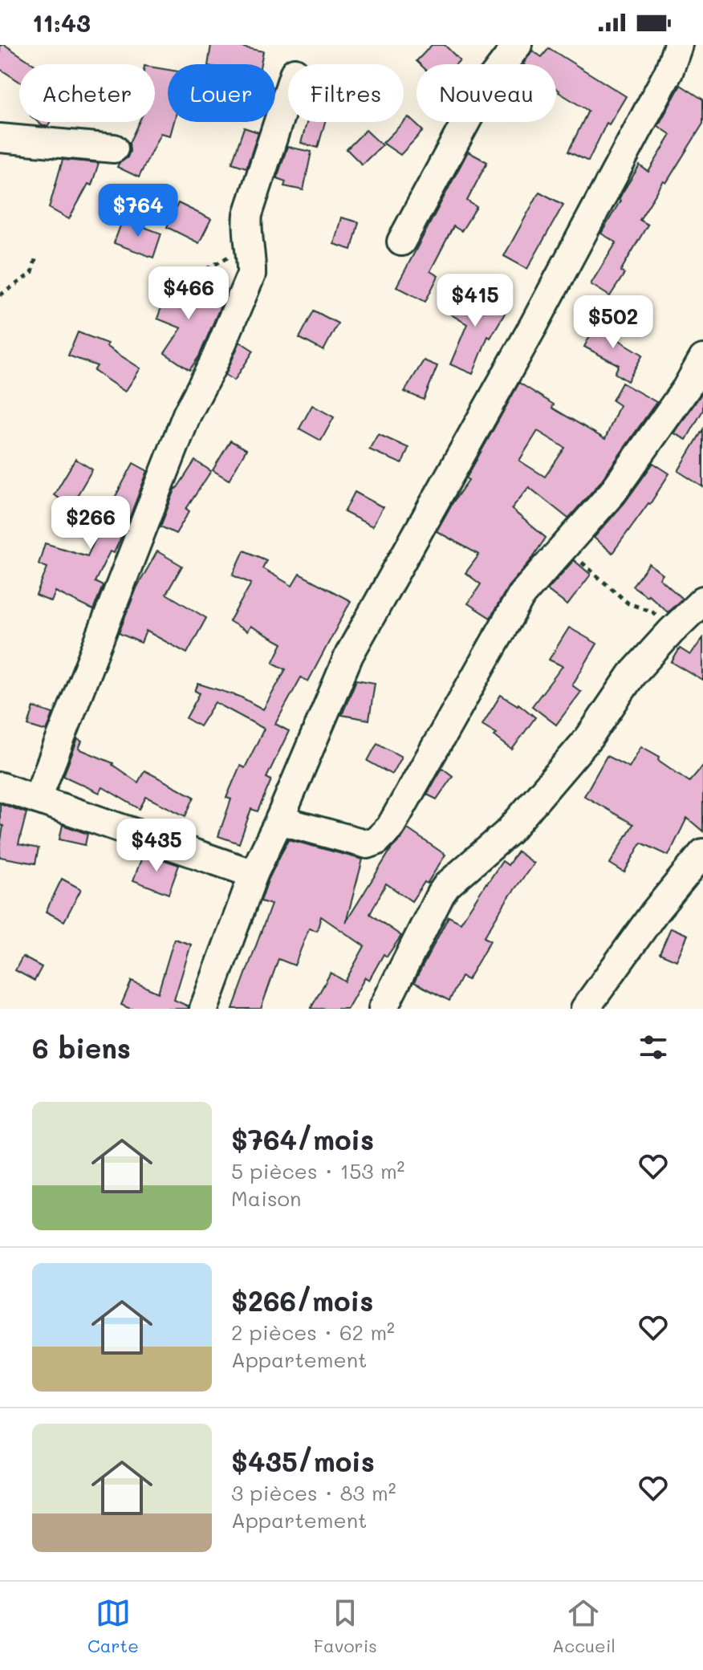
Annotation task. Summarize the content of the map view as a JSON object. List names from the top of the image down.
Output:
{
  "page": {
    "status": "11:43",
    "chip": [
      "Acheter",
      "Louer",
      "Filtres",
      "Nouveau"
    ],
    "price": [
      "$764",
      "$466",
      "$415",
      "$502",
      "$266",
      "$435"
    ],
    "heading": "6 biens",
    "list": [
      {
        "name": "$764/mois",
        "note": "5 pièces · 153 m² · Maison"
      },
      {
        "name": "$266/mois",
        "note": "2 pièces · 62 m² · Appartement"
      },
      {
        "name": "$435/mois",
        "note": "3 pièces · 83 m² · Appartement"
      }
    ],
    "tabs": ["Carte", "Favoris", "Accueil"]
  }
}
